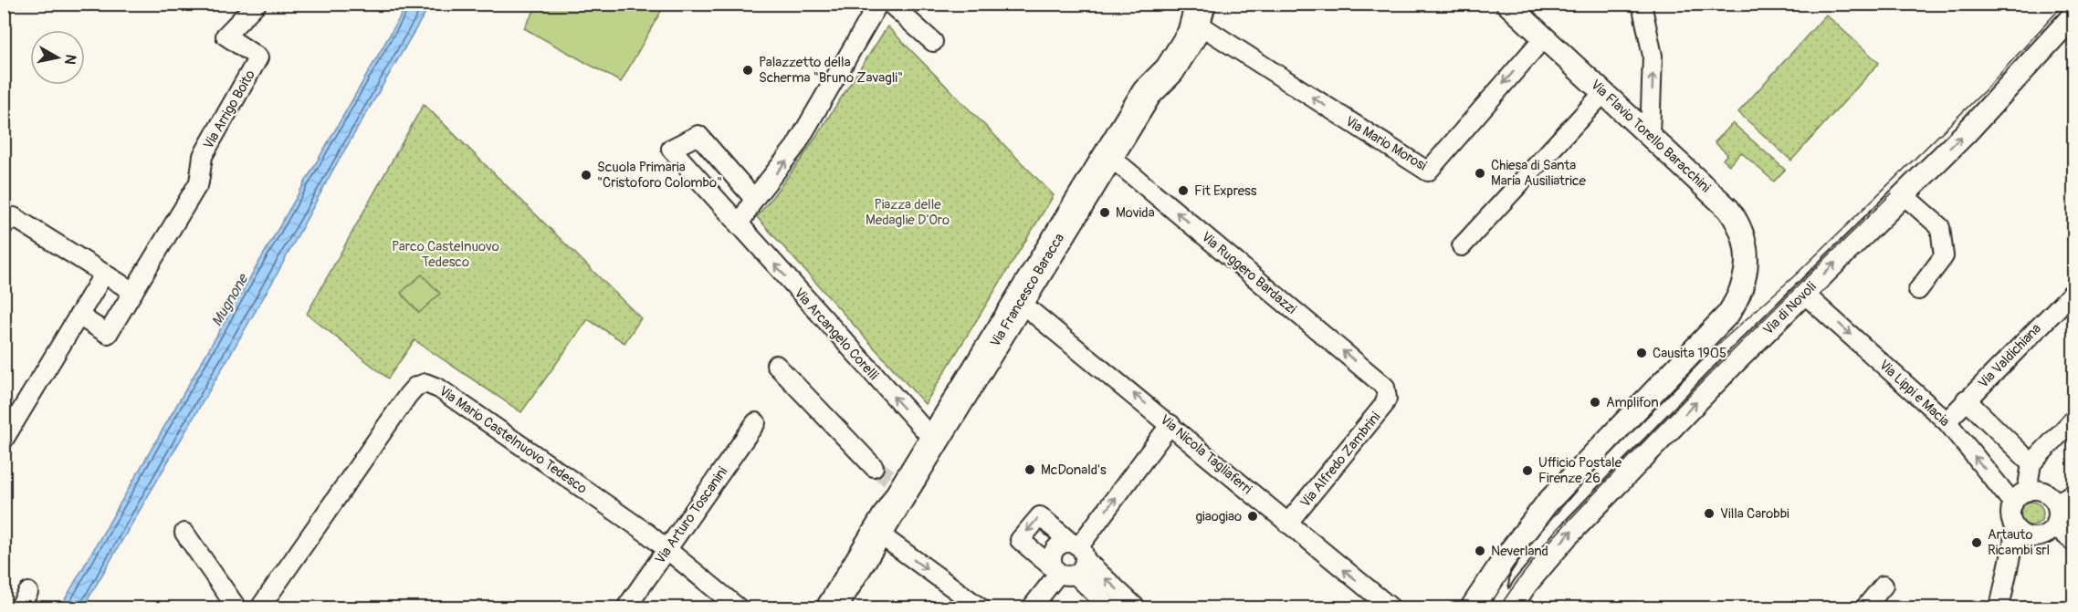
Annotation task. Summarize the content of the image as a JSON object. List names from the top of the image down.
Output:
{
  "streets": {
    "main road": ["Via Francesco Baracca"],
    "street": [
      "Via Arrigo Boito",
      "Via Flavio Torello Baracchini",
      "Via Mario Morosi",
      "Via Ruggero Bardazzi",
      "Via di Novoli",
      "Via Arcangelo Corelli",
      "Via Valdichiana",
      "Via Lippi e Macia",
      "Via Mario Castelnuovo Tedesco",
      "Via Nicola Tagliaferri",
      "Via Alfredo Zambrini",
      "Via Arturo Toscanini"
    ]
  },
  "crossings": [
    ["Via Flavio Torello Baracchini", "Via Mario Morosi"],
    ["Via Mario Morosi", "Via Francesco Baracca"],
    ["Via Ruggero Bardazzi", "Via Francesco Baracca"],
    ["Via Ruggero Bardazzi", "Via Alfredo Zambrini"],
    ["Via Francesco Baracca", "Via Arcangelo Corelli"],
    ["Via Francesco Baracca", "Via Nicola Tagliaferri"],
    ["Via di Novoli", "Via Lippi e Macia"],
    ["Via Valdichiana", "Via Lippi e Macia"],
    ["Via Mario Castelnuovo Tedesco", "Via Arturo Toscanini"],
    ["Via Nicola Tagliaferri", "Via Alfredo Zambrini"]
  ],
  "one_way": ["Via Ruggero Bardazzi", "Via di Novoli", "Via Nicola Tagliaferri"],
  "water": ["Mugnone"],
  "parks": ["Piazza delle Medaglie D'Oro", "Parco Castelnuovo Tedesco"],
  "places": [
    "Palazzetto della Scherma \"Bruno Zavagli\"",
    "Chiesa di Santa Maria Ausiliatrice",
    "Scuola Primaria \"Cristoforo Colombo\"",
    "Fit Express",
    "Movida",
    "Causita 1905",
    "Amplifon",
    "McDonald's",
    "Ufficio Postale Firenze 26",
    "Villa Carobbi",
    "giaogiao",
    "Artauto Ricambi srl",
    "Neverland"
  ],
  "north": "right"
}
